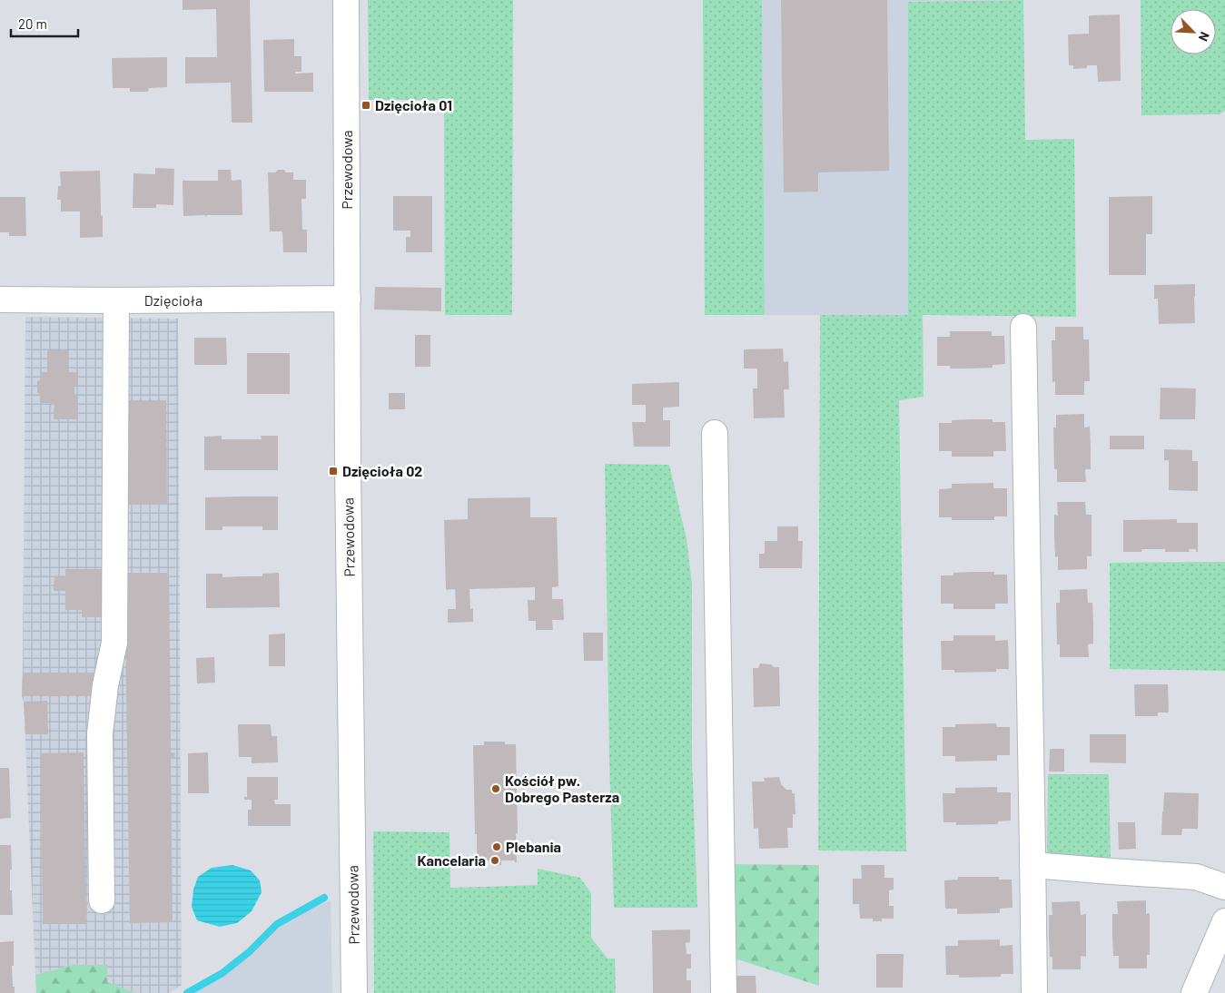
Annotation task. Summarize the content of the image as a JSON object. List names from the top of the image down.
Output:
{
  "streets": {
    "street": ["Przewodowa", "Dzięcioła"]
  },
  "crossings": [
    ["Przewodowa", "Dzięcioła"]
  ],
  "places": {
    "transit": ["Dzięcioła 01", "Dzięcioła 02"],
    "other": ["Kościół pw. Dobrego Pasterza", "Plebania", "Kancelaria"]
  },
  "scale_bar": "20 m",
  "north": "bottom right"
}
